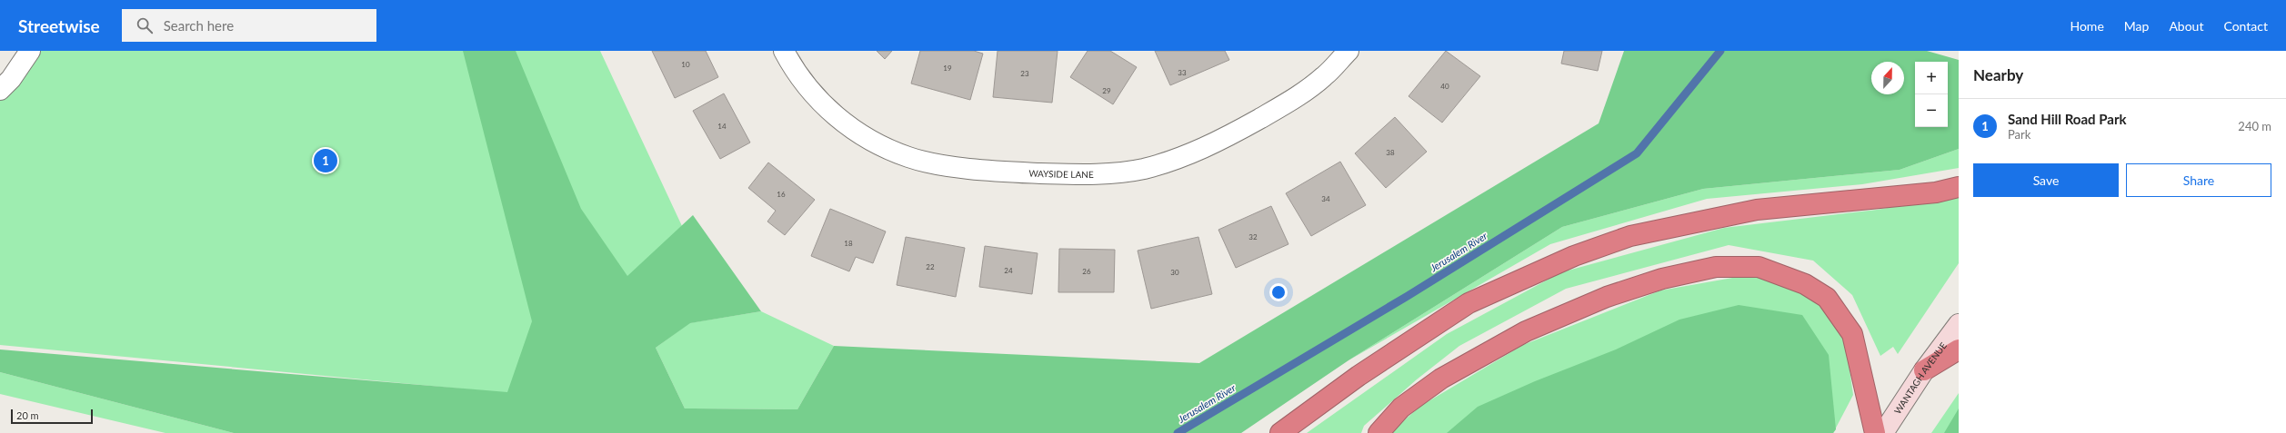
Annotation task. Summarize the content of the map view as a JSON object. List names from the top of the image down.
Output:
{
  "streets": {
    "main road": ["WANTAGH AVENUE"],
    "street": ["WAYSIDE LANE"]
  },
  "water": ["Jerusalem River"],
  "house_numbers": [
    "10",
    "19",
    "33",
    "23",
    "40",
    "29",
    "14",
    "38",
    "16",
    "34",
    "32",
    "18",
    "22",
    "24",
    "26",
    "30"
  ],
  "scale_bar": "20 m",
  "north": "top",
  "page": {
    "header": "Streetwise",
    "search": "Search here",
    "nav": [
      "Home",
      "Map",
      "About",
      "Contact"
    ],
    "heading": "Nearby",
    "map_buttons": ["+", "−"],
    "list": [
      {
        "mark": "1",
        "name": "Sand Hill Road Park",
        "note": "Park",
        "value": "240 m"
      }
    ],
    "pins": "1",
    "buttons": ["Save", "Share"],
    "scale": "20 m"
  }
}
